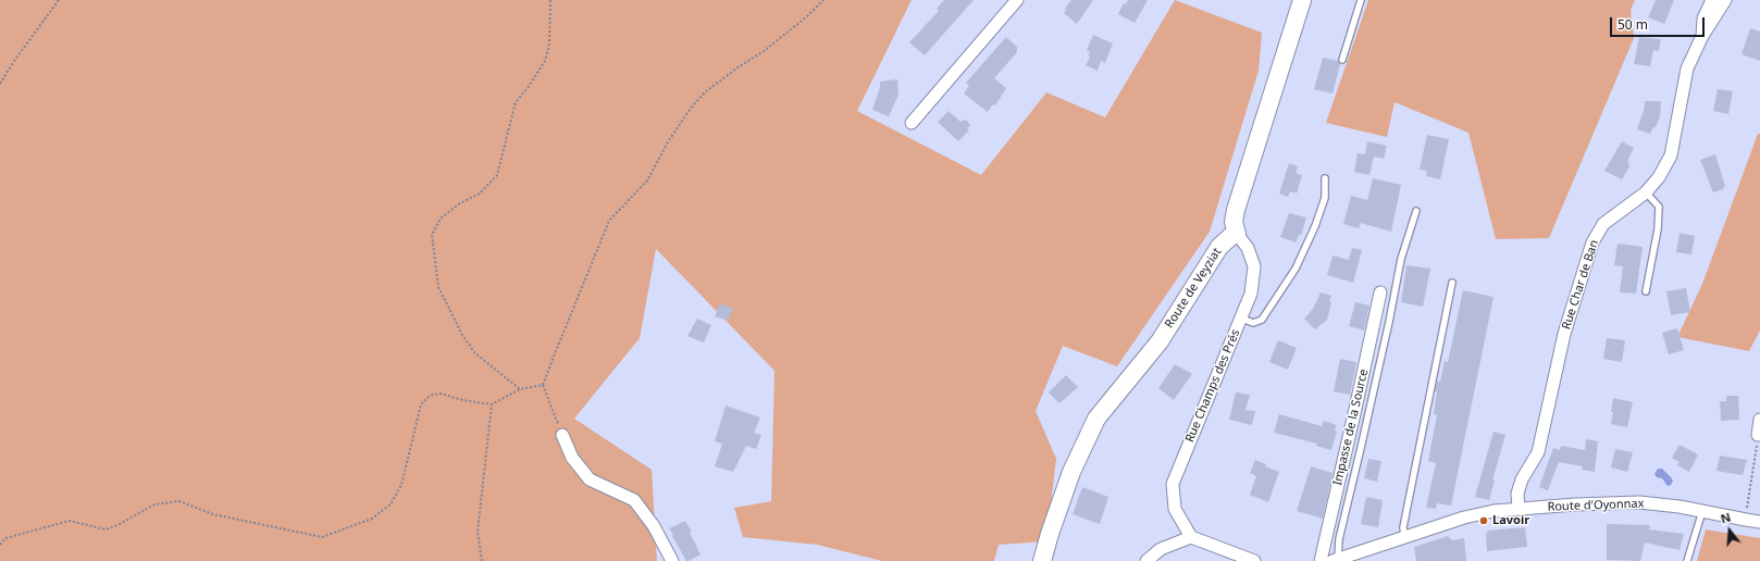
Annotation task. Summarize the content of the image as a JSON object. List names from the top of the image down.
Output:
{
  "streets": {
    "street": [
      "Rue Char de Ban",
      "Route de Veyziat",
      "Rue Champs des Prés",
      "Impasse de la Source",
      "Route d'Oyonnax"
    ]
  },
  "crossings": [
    ["Rue Char de Ban", "Route d'Oyonnax"],
    ["Route de Veyziat", "Rue Champs des Prés"]
  ],
  "places": ["Lavoir"],
  "scale_bar": "50 m",
  "north": "top"
}
